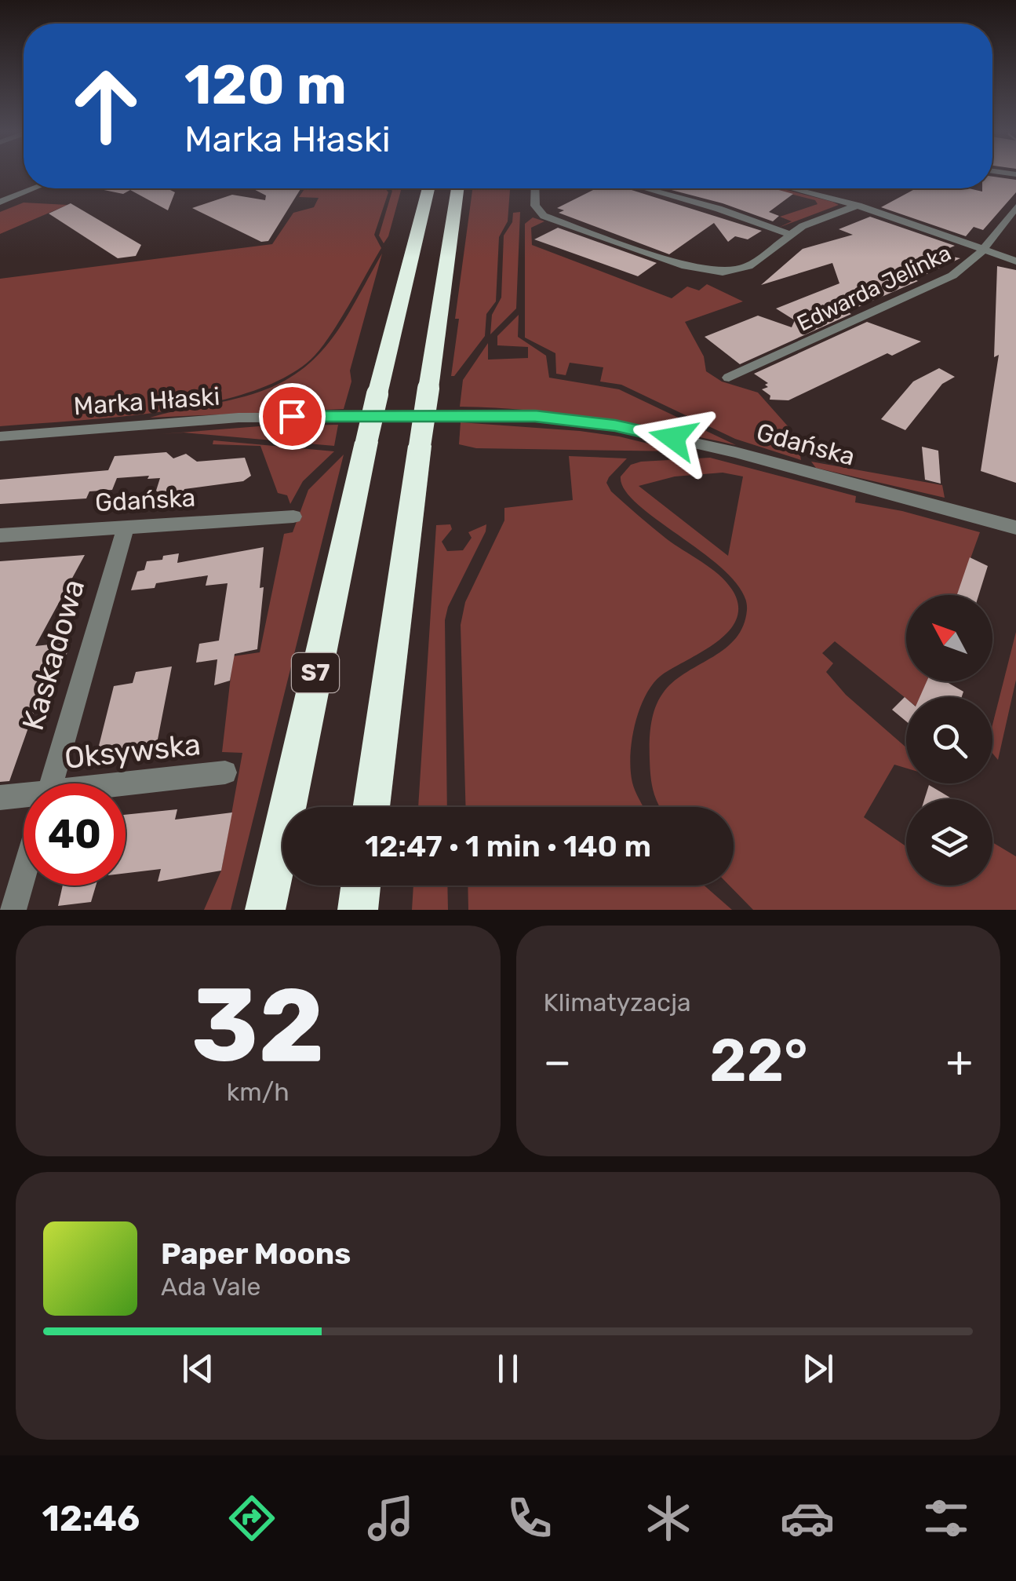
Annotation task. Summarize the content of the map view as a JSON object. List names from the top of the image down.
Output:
{
  "streets": {
    "highway": ["S7"],
    "street": [
      "Edwarda Jelinka",
      "Marka Hłaski",
      "Gdańska",
      "Kaskadowa",
      "Oksywska"
    ]
  },
  "crossings": [
    ["Marka Hłaski", "Gdańska"],
    ["Gdańska", "Kaskadowa"]
  ],
  "north": "top left",
  "page": {
    "turn": ["120 m", "Marka Hłaski"],
    "limit": "40",
    "trip": "12:47 · 1 min · 140 m",
    "tile": [
      ["32", "km/h"],
      "Klimatyzacja"
    ],
    "heat": ["−", "22°", "+"],
    "song": ["Paper Moons", "Ada Vale"],
    "tabs": "12:46"
  }
}
